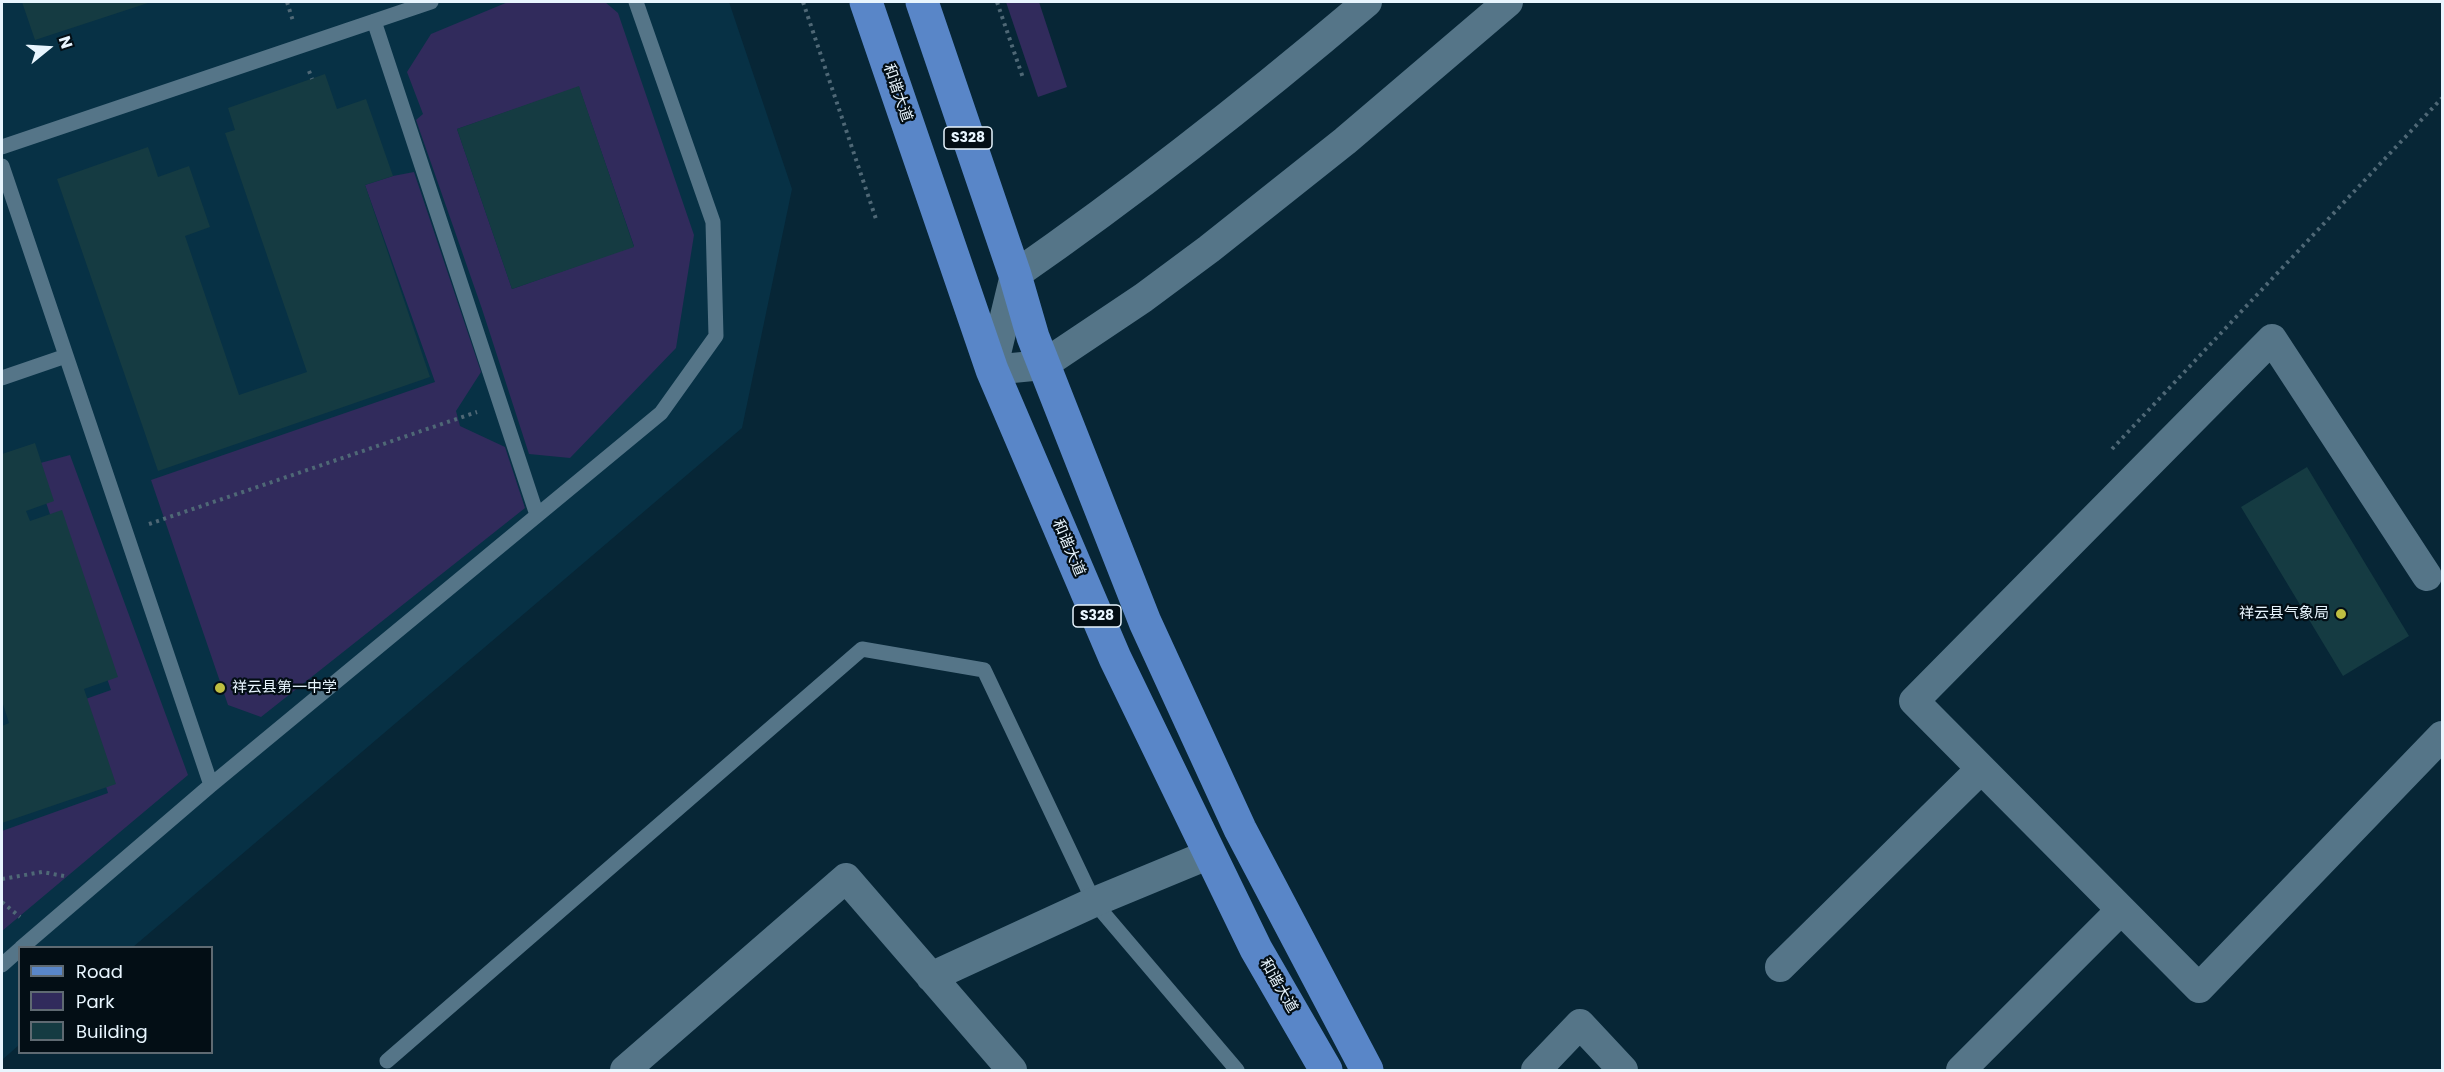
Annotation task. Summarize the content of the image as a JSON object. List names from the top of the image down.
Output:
{
  "streets": {
    "main road": ["和谐大道", "S328"]
  },
  "places": ["祥云县气象局", "祥云县第一中学"],
  "legend": ["Road", "Park", "Building"],
  "north": "right"
}
